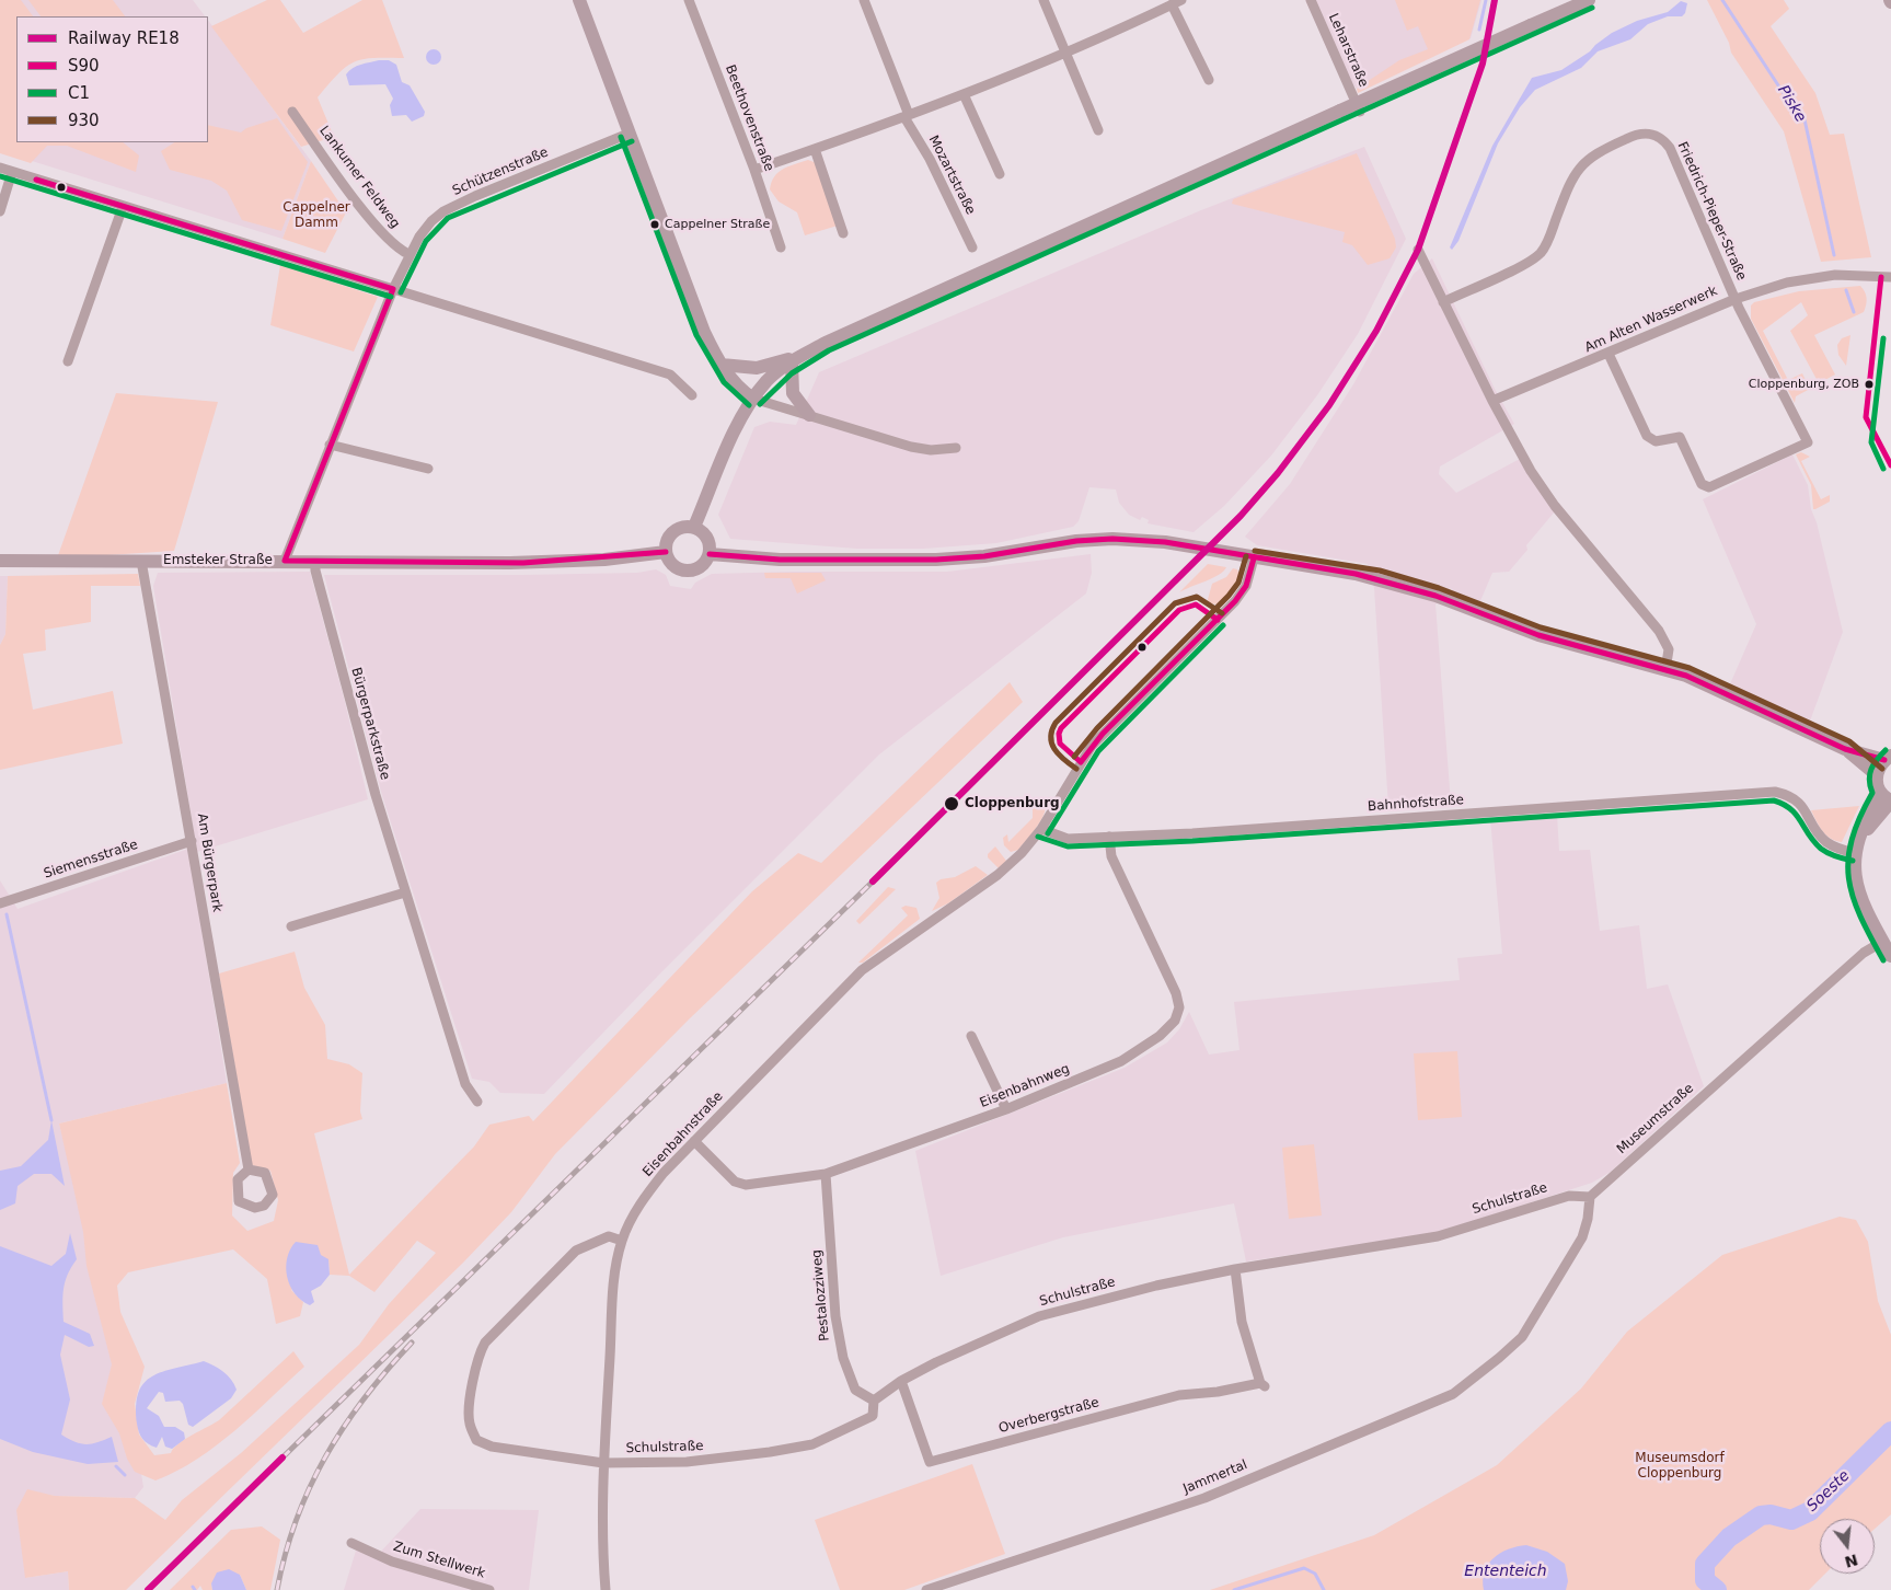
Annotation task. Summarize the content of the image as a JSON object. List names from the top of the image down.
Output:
{
  "streets": {
    "street": [
      "Leharstraße",
      "Beethovenstraße",
      "Schützenstraße",
      "Mozartstraße",
      "Lankumer Feldweg",
      "Friedrich-Pieper-Straße",
      "Am Alten Wasserwerk",
      "Emsteker Straße",
      "Bürgerparkstraße",
      "Bahnhofstraße",
      "Siemensstraße",
      "Am Bürgerpark",
      "Eisenbahnweg",
      "Museumstraße",
      "Eisenbahnstraße",
      "Schulstraße",
      "Pestalozziweg",
      "Overbergstraße",
      "Jammertal",
      "Zum Stellwerk"
    ]
  },
  "crossings": [
    ["Schützenstraße", "Lankumer Feldweg"],
    ["Schützenstraße", "Emsteker Straße"],
    ["Friedrich-Pieper-Straße", "Am Alten Wasserwerk"],
    ["Emsteker Straße", "Bürgerparkstraße"],
    ["Emsteker Straße", "Am Bürgerpark"],
    ["Bahnhofstraße", "Eisenbahnweg"],
    ["Bahnhofstraße", "Eisenbahnstraße"],
    ["Siemensstraße", "Am Bürgerpark"],
    ["Eisenbahnweg", "Eisenbahnstraße"],
    ["Eisenbahnweg", "Pestalozziweg"],
    ["Museumstraße", "Schulstraße"],
    ["Museumstraße", "Jammertal"],
    ["Eisenbahnstraße", "Schulstraße"],
    ["Schulstraße", "Pestalozziweg"],
    ["Schulstraße", "Overbergstraße"],
    ["Schulstraße", "Jammertal"]
  ],
  "water": ["Piske", "Soeste", "Ententeich"],
  "parks": ["Cappelner Damm", "Museumsdorf Cloppenburg"],
  "places": ["Cappelner Straße", "Cloppenburg, ZOB", "Cloppenburg"],
  "lines": [
    "rail line RE18",
    "transit line C1",
    "transit line S90",
    "transit line 930"
  ],
  "legend": [
    "Railway RE18",
    "S90",
    "C1",
    "930"
  ],
  "north": "bottom"
}
